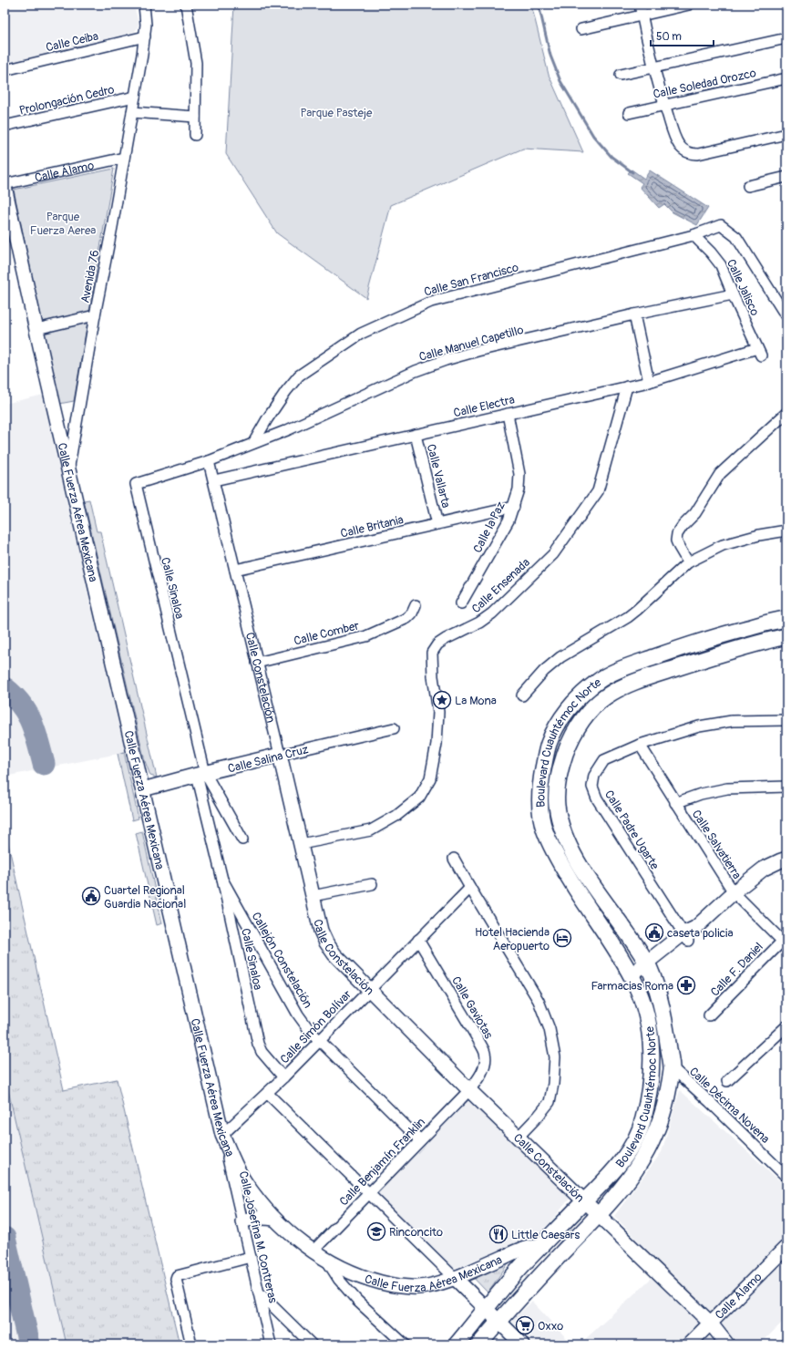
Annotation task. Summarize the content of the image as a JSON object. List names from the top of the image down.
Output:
{
  "streets": {
    "main road": [
      "Calle Álamo",
      "Calle Fuerza Aérea Mexicana",
      "Calle Constelación",
      "Boulevard Cuauhtémoc Norte",
      "Calle Salina Cruz"
    ],
    "street": [
      "Calle Ceiba",
      "Calle Soledad Orozco",
      "Prolongación Cedro",
      "Avenida 76",
      "Calle San Francisco",
      "Calle Jalisco",
      "Calle Manuel Capetillo",
      "Calle Electra",
      "Calle Vallarta",
      "Calle Britania",
      "Calle la Paz",
      "Calle Ensenada",
      "Calle Sinaloa",
      "Calle Comber",
      "Calle Padre Ugarte",
      "Calle Salvatierra",
      "Callejón Constelación",
      "Calle F. Daniel",
      "Calle Gaviotas",
      "Calle Simón Bolívar",
      "Calle Décima Novena",
      "Calle Benjamín Franklin",
      "Calle Josefina M. Contreras"
    ]
  },
  "crossings": [
    ["Calle Ceiba", "Avenida 76"],
    ["Prolongación Cedro", "Avenida 76"],
    ["Calle Álamo", "Avenida 76"],
    ["Calle Álamo", "Calle Fuerza Aérea Mexicana"],
    ["Calle Álamo", "Calle Constelación"],
    ["Avenida 76", "Calle Fuerza Aérea Mexicana"],
    ["Calle San Francisco", "Calle Jalisco"],
    ["Calle San Francisco", "Calle Manuel Capetillo"],
    ["Calle Jalisco", "Calle Manuel Capetillo"],
    ["Calle Jalisco", "Calle Electra"],
    ["Calle Manuel Capetillo", "Calle Sinaloa"],
    ["Calle Manuel Capetillo", "Calle Constelación"],
    ["Calle Electra", "Calle Vallarta"],
    ["Calle Electra", "Calle la Paz"],
    ["Calle Electra", "Calle Ensenada"],
    ["Calle Electra", "Calle Constelación"],
    ["Calle Vallarta", "Calle Britania"],
    ["Calle Fuerza Aérea Mexicana", "Boulevard Cuauhtémoc Norte"],
    ["Calle Fuerza Aérea Mexicana", "Calle Salina Cruz"],
    ["Calle Fuerza Aérea Mexicana", "Calle Simón Bolívar"],
    ["Calle Fuerza Aérea Mexicana", "Calle Benjamín Franklin"],
    ["Calle Fuerza Aérea Mexicana", "Calle Josefina M. Contreras"],
    ["Calle Britania", "Calle la Paz"],
    ["Calle Britania", "Calle Constelación"],
    ["Calle Ensenada", "Calle Constelación"],
    ["Calle Sinaloa", "Calle Constelación"],
    ["Calle Sinaloa", "Calle Salina Cruz"],
    ["Calle Sinaloa", "Callejón Constelación"],
    ["Calle Sinaloa", "Calle Simón Bolívar"],
    ["Calle Comber", "Calle Constelación"],
    ["Calle Constelación", "Boulevard Cuauhtémoc Norte"],
    ["Calle Constelación", "Calle Salina Cruz"],
    ["Calle Constelación", "Calle Gaviotas"],
    ["Calle Constelación", "Calle Simón Bolívar"],
    ["Calle Constelación", "Calle Benjamín Franklin"],
    ["Boulevard Cuauhtémoc Norte", "Calle Décima Novena"],
    ["Calle Padre Ugarte", "Calle Salvatierra"],
    ["Calle Salvatierra", "Calle F. Daniel"],
    ["Callejón Constelación", "Calle Simón Bolívar"],
    ["Callejón Constelación", "Calle Benjamín Franklin"],
    ["Calle Gaviotas", "Calle Simón Bolívar"],
    ["Calle Gaviotas", "Calle Benjamín Franklin"],
    ["Calle Simón Bolívar", "Calle Josefina M. Contreras"]
  ],
  "parks": ["Parque Pasteje", "Parque Fuerza Aerea"],
  "places": {
    "place": ["La Mona"],
    "public building": ["Cuartel Regional Guardia Nacional", "caseta policia"],
    "hotel": ["Hotel Hacienda Aeropuerto"],
    "pharmacy": ["Farmacias Roma"],
    "school or university": ["Rinconcito"],
    "restaurant": ["Little Caesars"],
    "supermarket": ["Oxxo"]
  },
  "scale_bar": "50 m"
}
